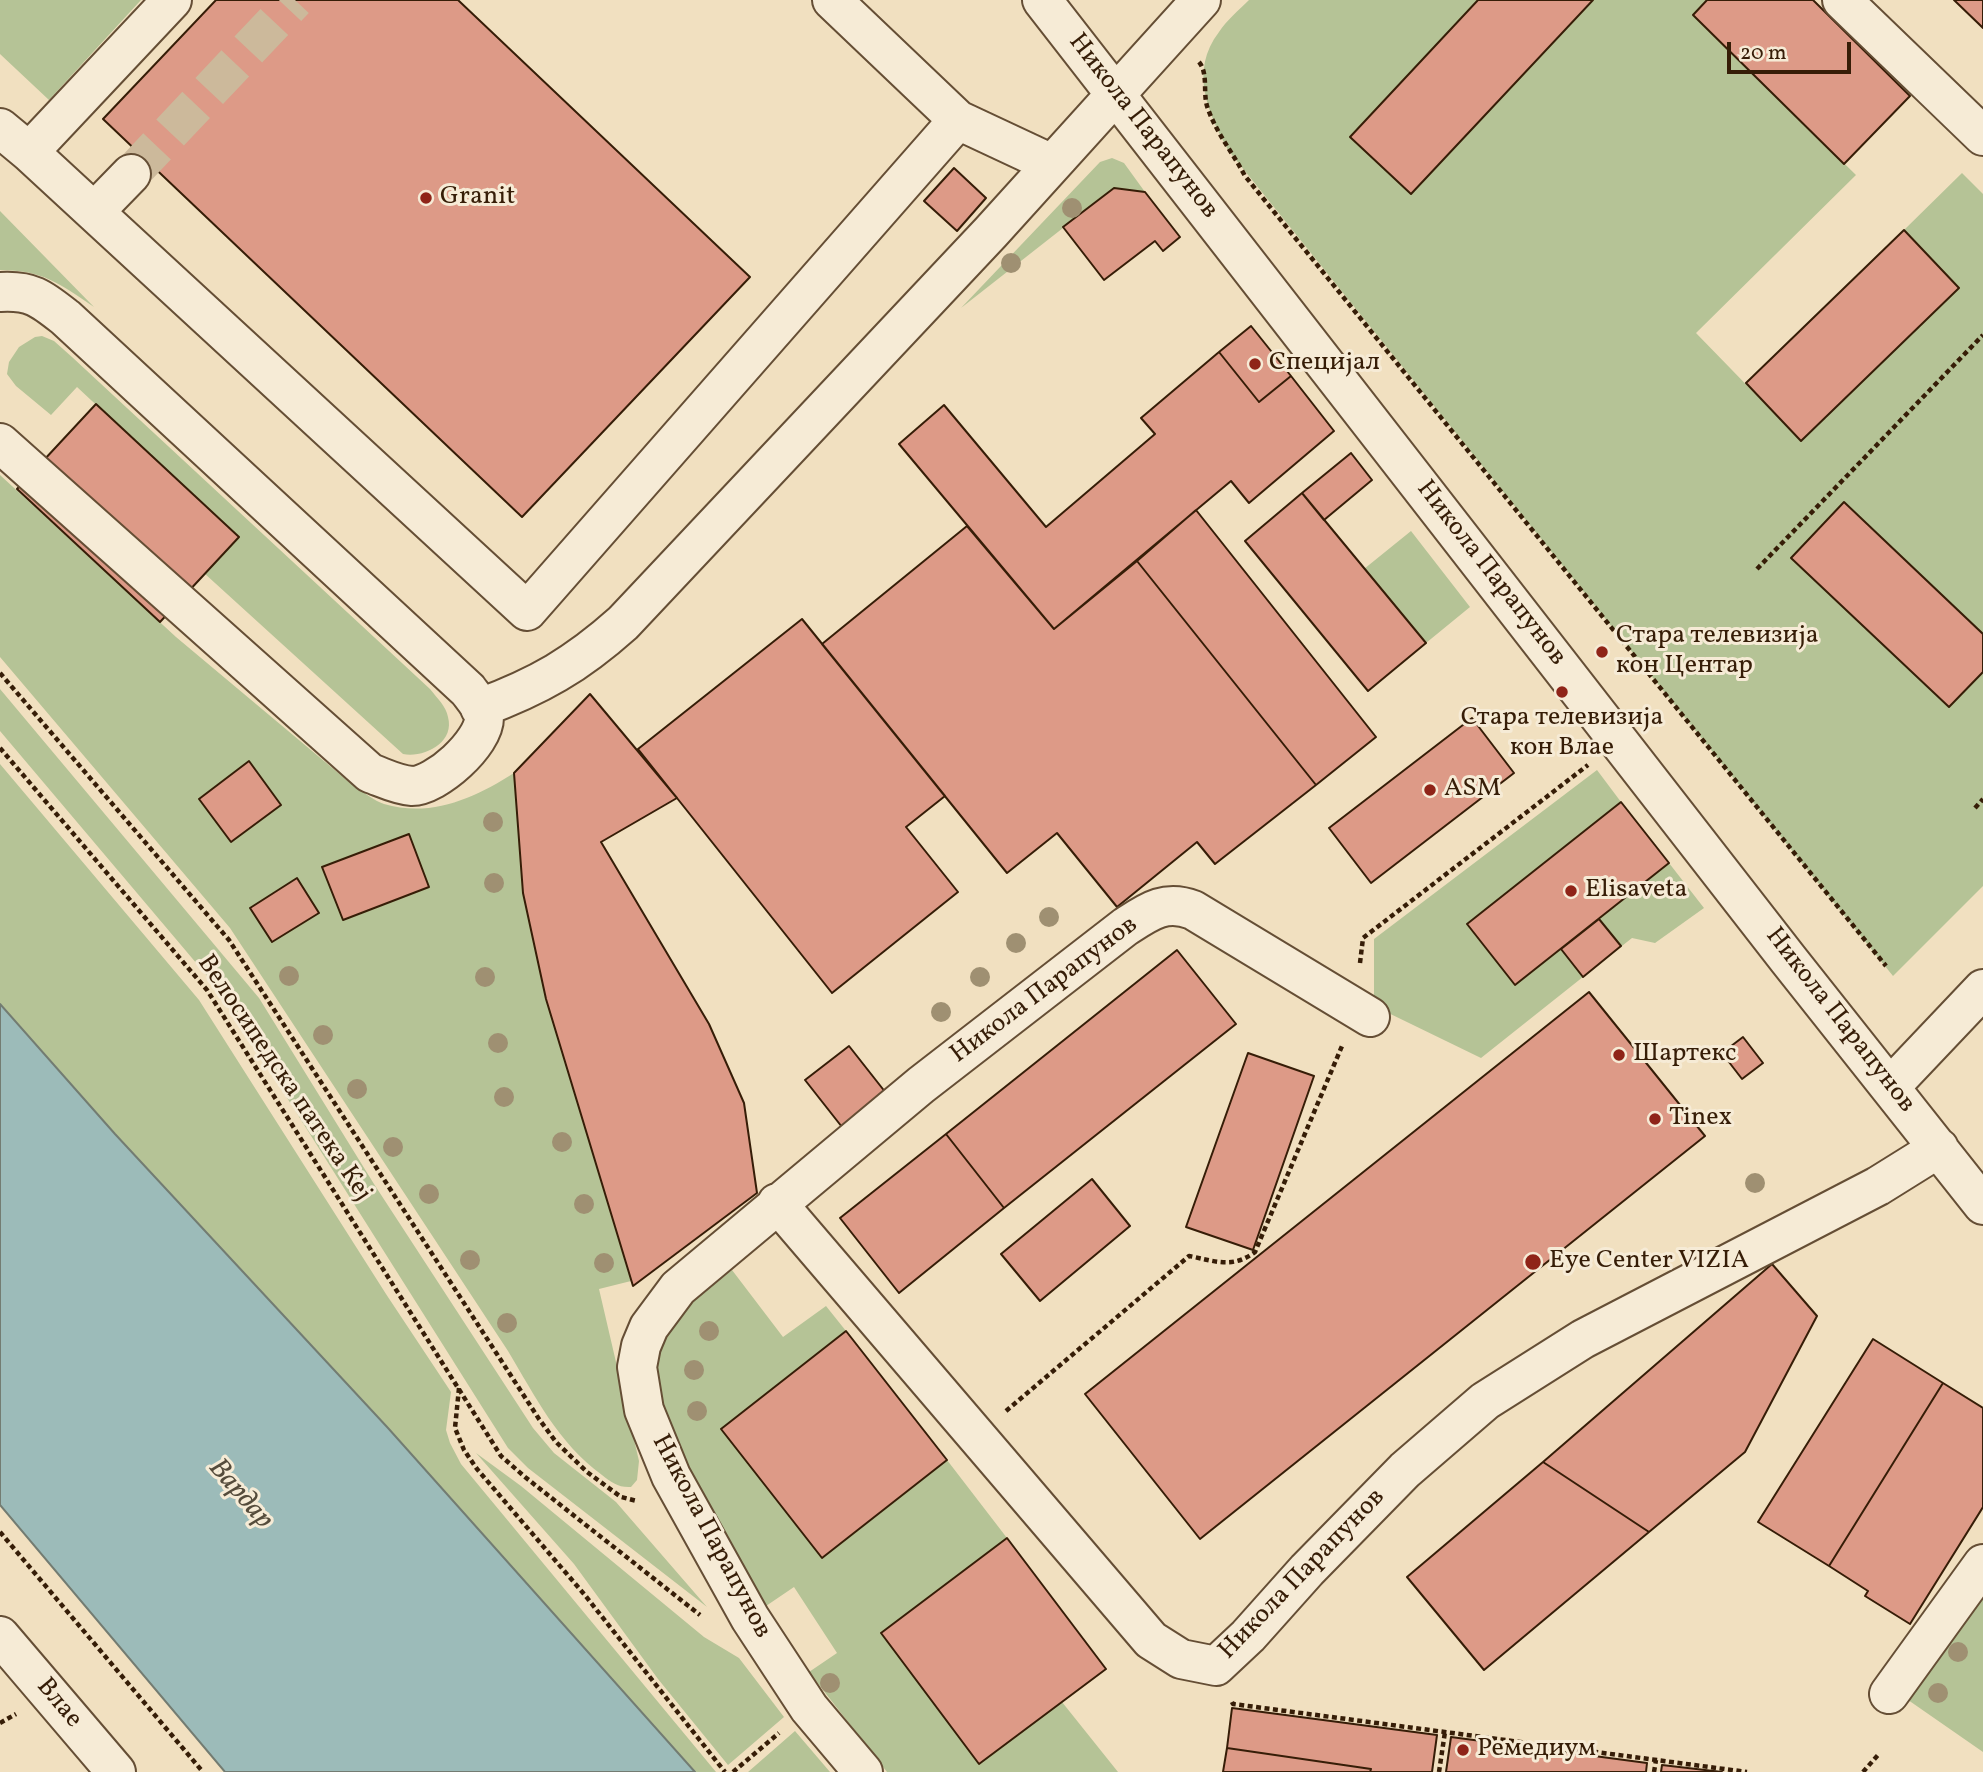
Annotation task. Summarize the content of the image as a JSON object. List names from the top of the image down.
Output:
{
  "streets": {
    "street": ["Никола Парапунов", "Влае"],
    "path": ["Велосипедска патека Кеј"]
  },
  "crossings": [
    ["Никола Парапунов", "Велосипедска патека Кеј"]
  ],
  "water": ["Вардар"],
  "places": [
    "Granit",
    "Специјал",
    "Стара телевизија кон Центар",
    "Стара телевизија кон Влае",
    "ASM",
    "Elisaveta",
    "Шартекс",
    "Tinex",
    "Eye Center VIZIA",
    "Ремедиум"
  ],
  "scale_bar": "20 m"
}
